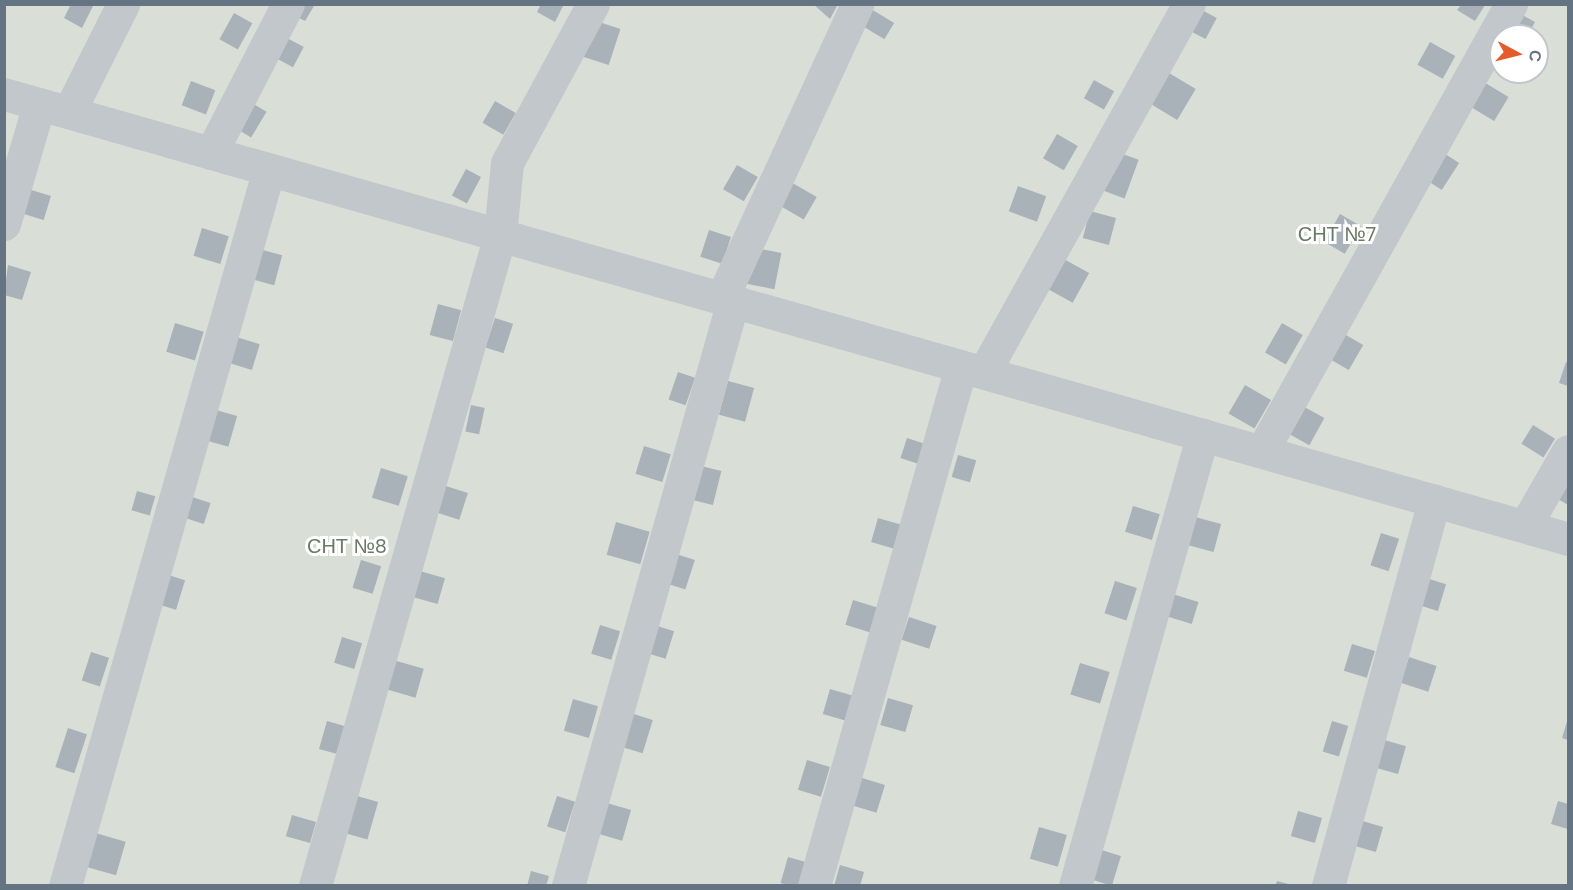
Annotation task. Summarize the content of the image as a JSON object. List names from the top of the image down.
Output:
{
  "parks": ["СНТ №7", "СНТ №8"],
  "north": "right"
}
